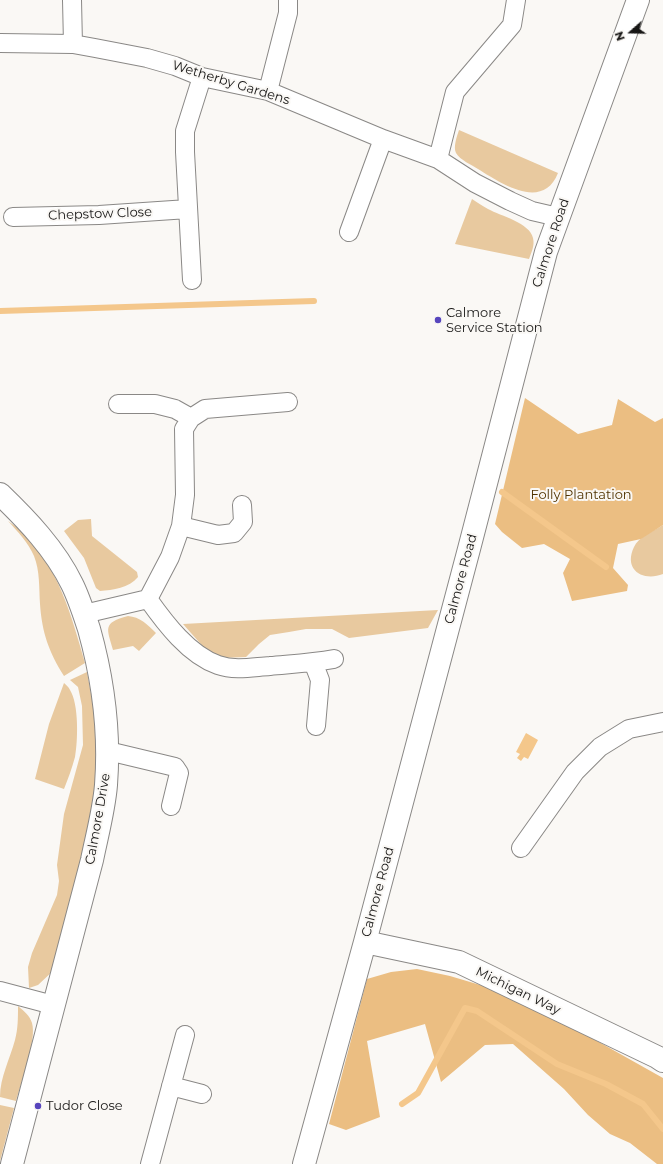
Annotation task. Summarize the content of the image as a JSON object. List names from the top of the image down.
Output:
{
  "streets": {
    "street": [
      "Wetherby Gardens",
      "Chepstow Close",
      "Calmore Road",
      "Calmore Drive",
      "Michigan Way"
    ]
  },
  "crossings": [
    ["Wetherby Gardens", "Calmore Road"],
    ["Calmore Road", "Michigan Way"]
  ],
  "parks": ["Folly Plantation"],
  "places": ["Calmore Service Station", "Tudor Close"],
  "north": "left"
}
